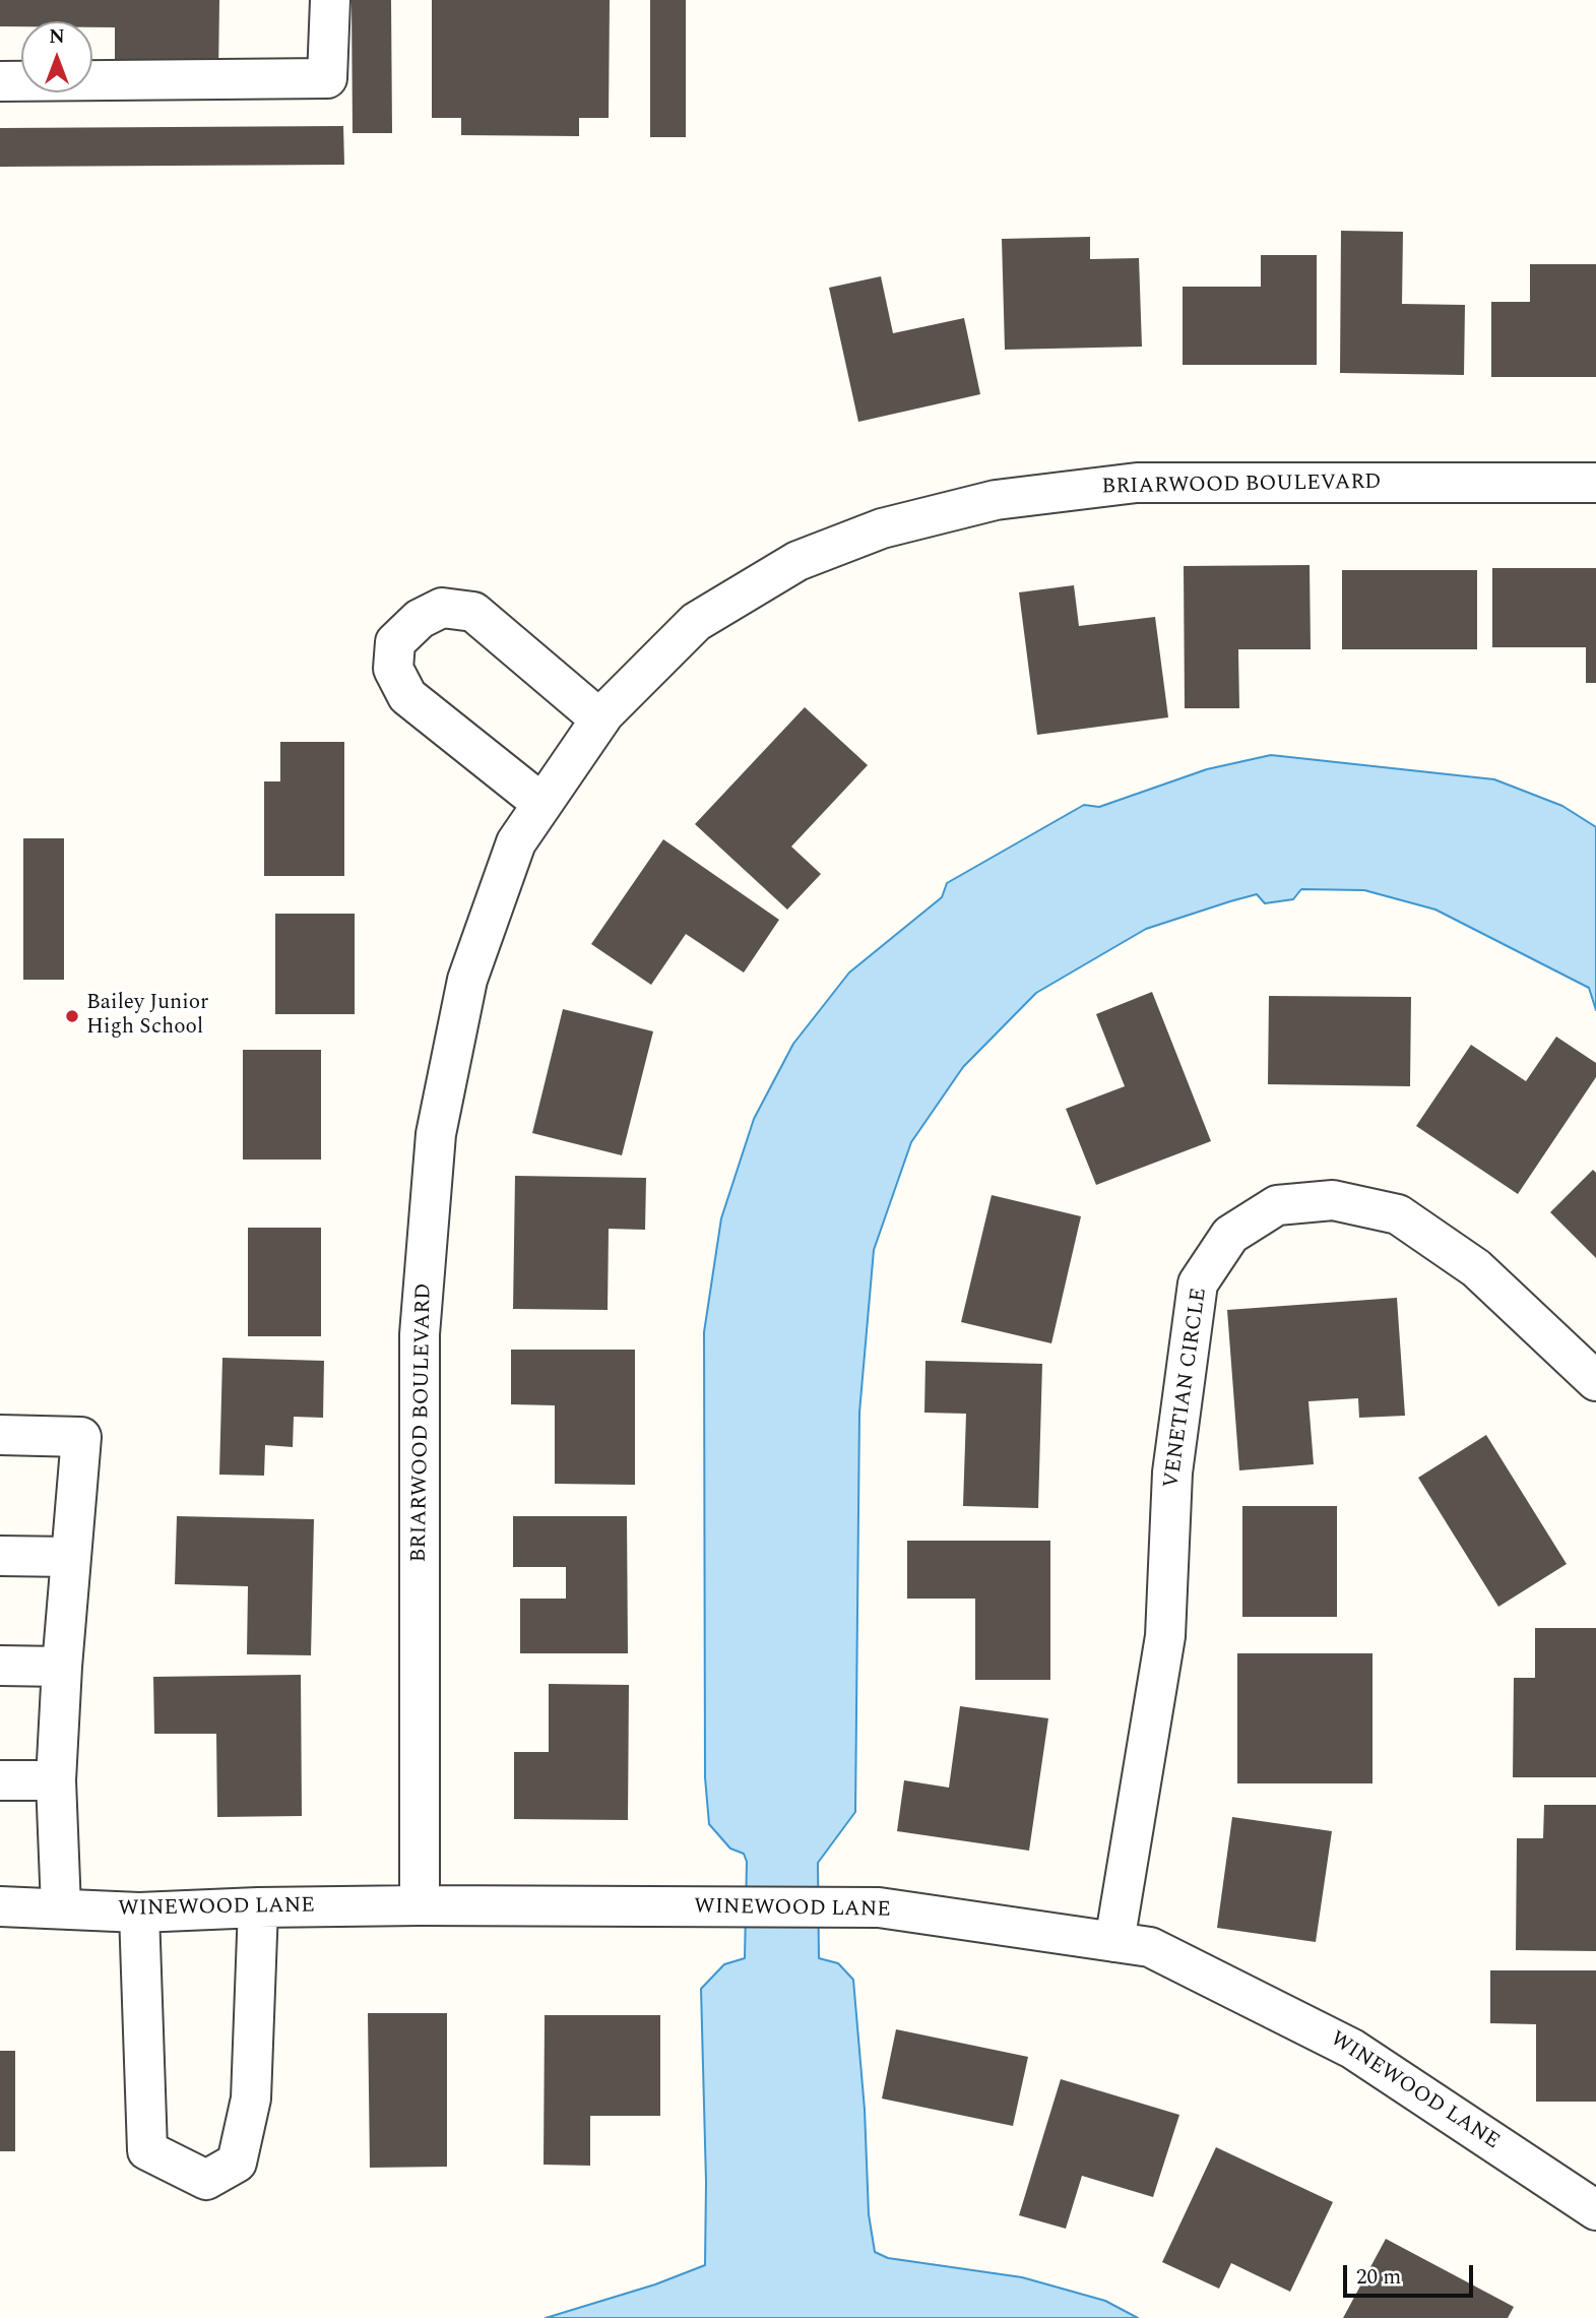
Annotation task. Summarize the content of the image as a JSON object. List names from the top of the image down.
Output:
{
  "streets": {
    "street": ["BRIARWOOD BOULEVARD", "VENETIAN CIRCLE", "WINEWOOD LANE"]
  },
  "crossings": [
    ["BRIARWOOD BOULEVARD", "WINEWOOD LANE"],
    ["VENETIAN CIRCLE", "WINEWOOD LANE"]
  ],
  "places": ["Bailey Junior High School"],
  "scale_bar": "20 m",
  "north": "top"
}
